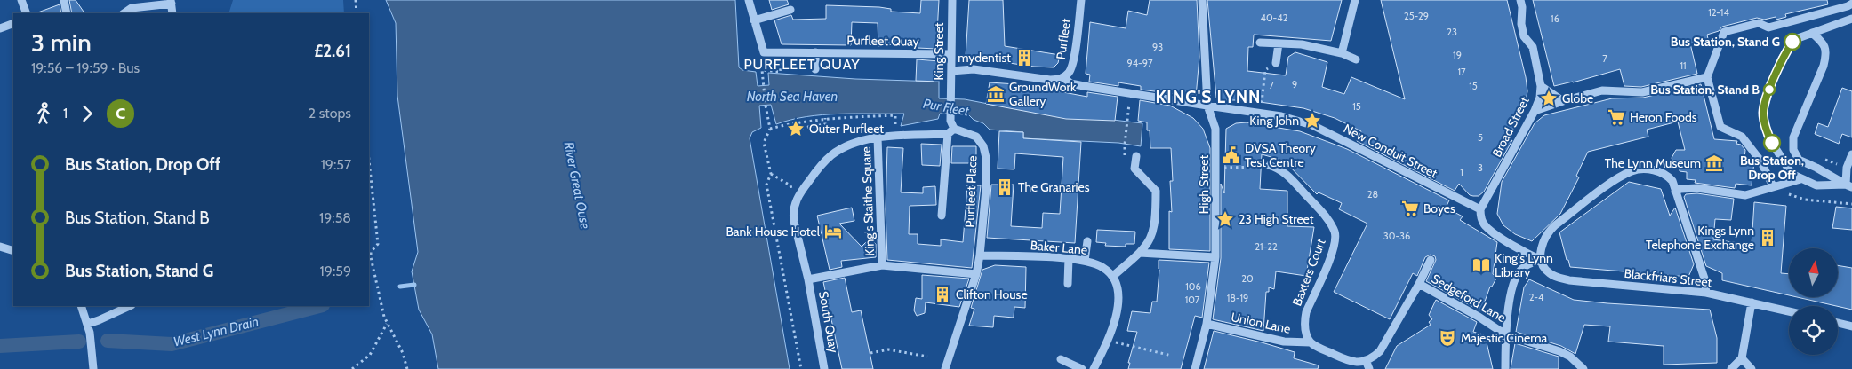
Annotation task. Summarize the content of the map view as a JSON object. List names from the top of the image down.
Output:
{
  "streets": {
    "street": [
      "Purfleet",
      "Purfleet Quay",
      "King Street",
      "Broad Street",
      "New Conduit Street",
      "High Street",
      "Purfleet Place",
      "King's Staithe Square",
      "Baker Lane",
      "Baxters Court",
      "Blackfriars Street",
      "Sedgeford Lane",
      "South Quay",
      "Union Lane"
    ]
  },
  "crossings": [
    ["Purfleet", "New Conduit Street"],
    ["Purfleet Quay", "King Street"],
    ["King Street", "Purfleet Place"],
    ["Broad Street", "New Conduit Street"],
    ["New Conduit Street", "High Street"],
    ["High Street", "Union Lane"],
    ["Purfleet Place", "King's Staithe Square"],
    ["Purfleet Place", "Baker Lane"],
    ["Baxters Court", "Union Lane"]
  ],
  "districts": ["PURFLEET QUAY", "KING'S LYNN"],
  "water": [
    "North Sea Haven",
    "Pur Fleet",
    "River Great Ouse",
    "West Lynn Drain"
  ],
  "places": {
    "other": ["Bus Station, Stand G", "Bus Station, Stand B", "Bus Station, Drop Off"],
    "building": [
      "mydentist",
      "The Granaries",
      "Kings Lynn Telephone Exchange",
      "Clifton House"
    ],
    "museum": ["GroundWork Gallery", "The Lynn Museum"],
    "place": [
      "Globe",
      "King John",
      "Outer Purfleet",
      "23 High Street"
    ],
    "supermarket": ["Heron Foods", "Boyes"],
    "public building": ["DVSA Theory Test Centre"],
    "hotel": ["Bank House Hotel"],
    "library": ["King's Lynn Library"],
    "theatre": ["Majestic Cinema"]
  },
  "lines": ["bus line C"],
  "house_numbers": [
    "12-14",
    "25-29",
    "40-42",
    "16",
    "23",
    "93",
    "19",
    "7",
    "94-97",
    "11",
    "17",
    "9",
    "7",
    "15",
    "15",
    "5",
    "3",
    "1",
    "28",
    "30-36",
    "21-22",
    "20",
    "106",
    "2-4",
    "18-19",
    "107"
  ],
  "north": "top",
  "page": {
    "heading": ["3 min", "19:56 – 19:59 · Bus", "£2.61"],
    "legs": ["1", "C", "2 stops"],
    "list": [
      {
        "name": "Bus Station, Drop Off",
        "value": "19:57"
      },
      {
        "name": "Bus Station, Stand B",
        "value": "19:58"
      },
      {
        "name": "Bus Station, Stand G",
        "value": "19:59"
      }
    ]
  }
}
